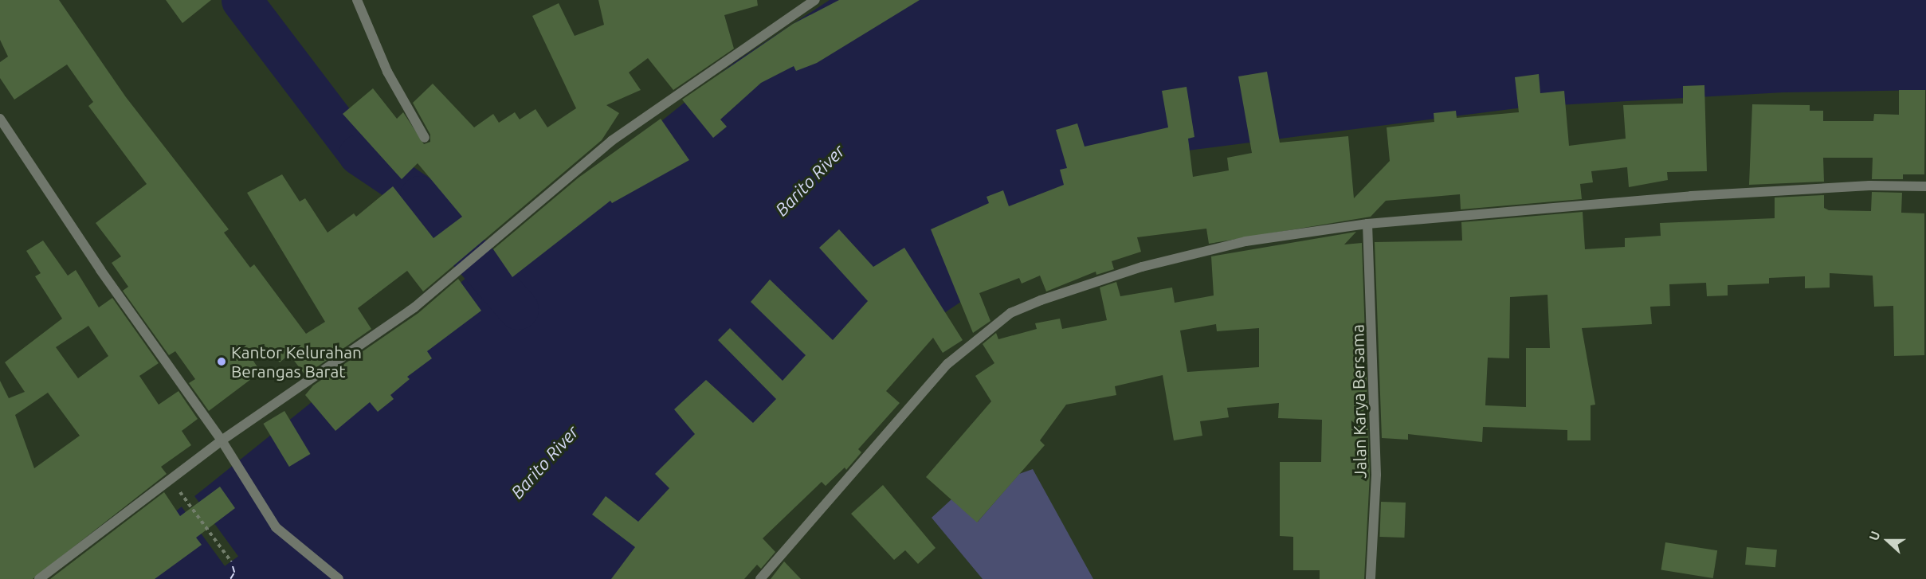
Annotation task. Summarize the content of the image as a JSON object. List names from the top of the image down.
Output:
{
  "streets": {
    "street": ["Jalan Karya Bersama"]
  },
  "water": ["Barito River"],
  "places": ["Kantor Kelurahan Berangas Barat"],
  "north": "left"
}
